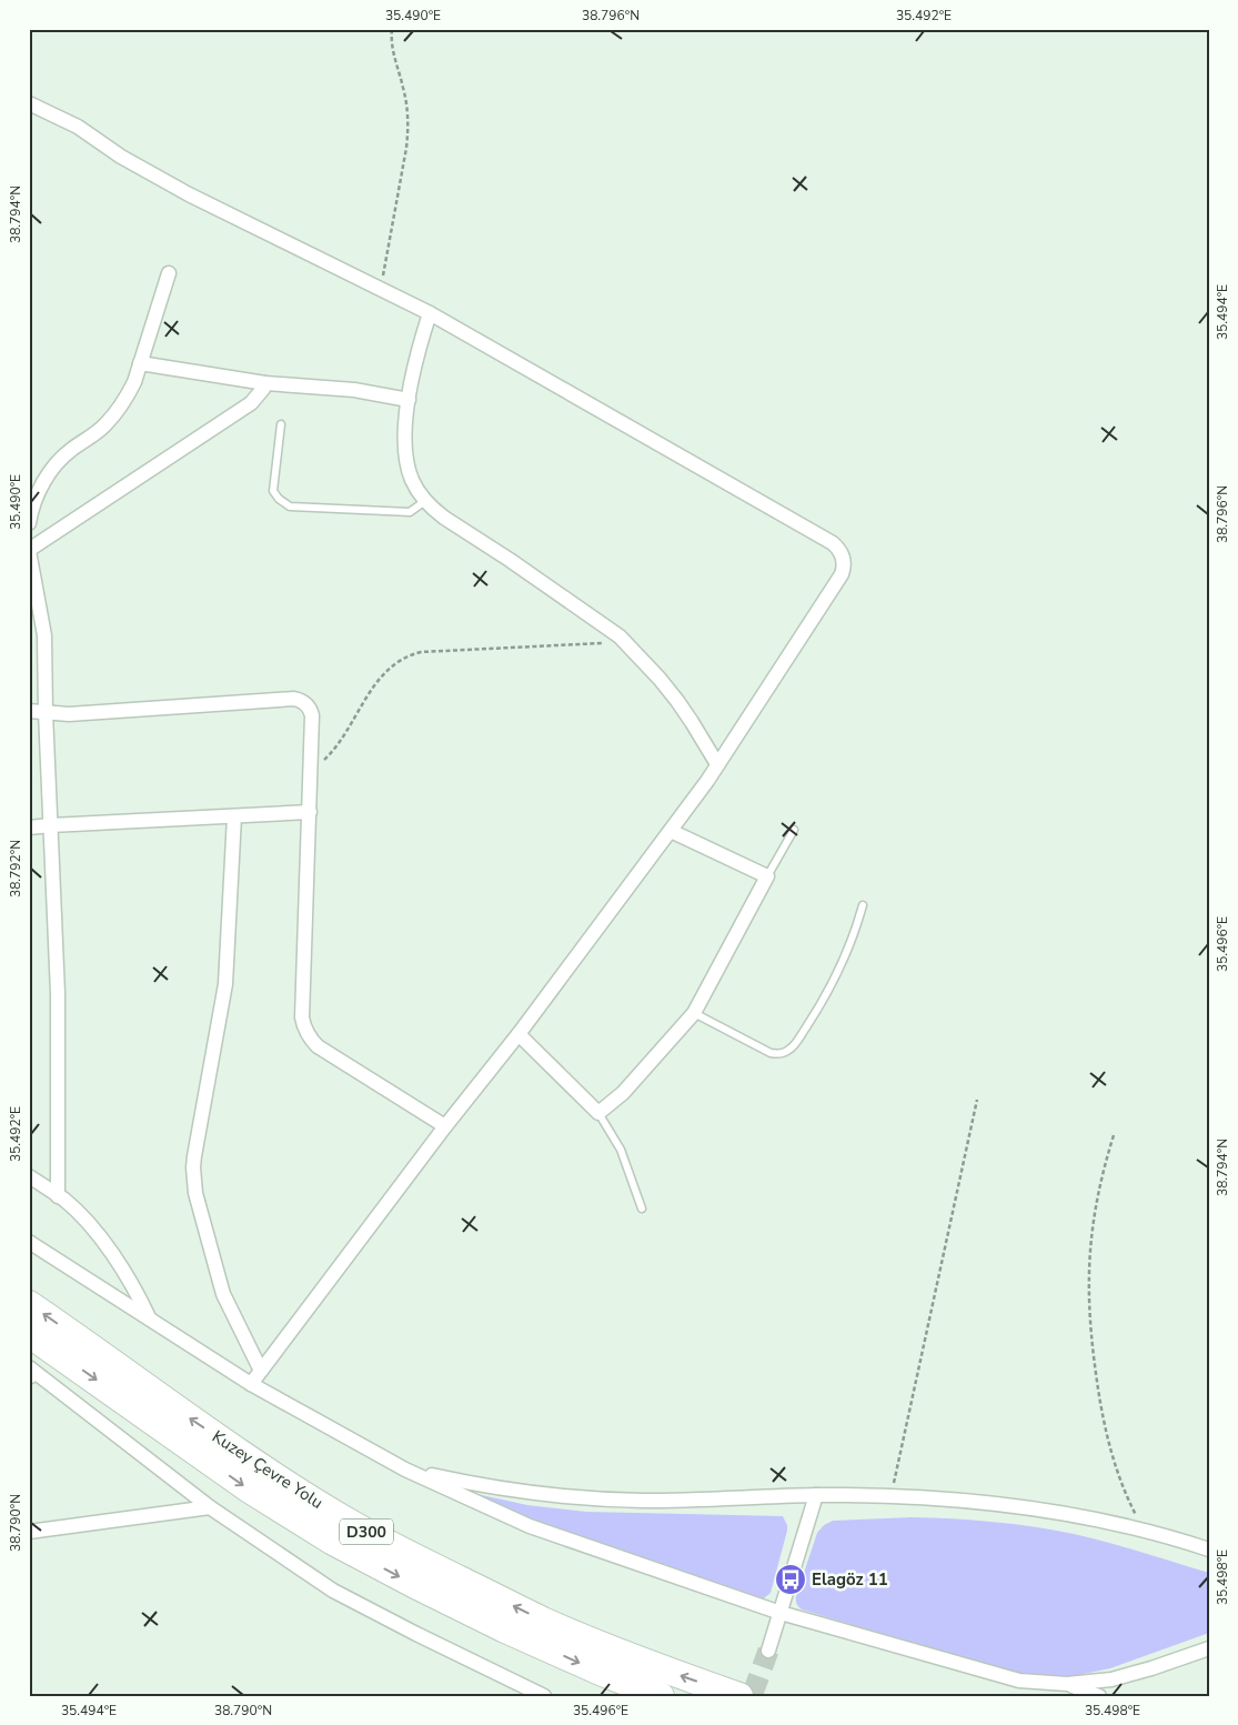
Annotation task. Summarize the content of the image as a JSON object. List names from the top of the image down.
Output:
{
  "streets": {
    "highway": ["Kuzey Çevre Yolu", "D300"]
  },
  "places": {
    "bus stop": ["Elagöz 11"]
  },
  "coordinates": [
    "35.490°E",
    "38.796°N",
    "35.492°E",
    "38.794°N",
    "35.494°E",
    "38.792°N",
    "35.496°E",
    "38.790°N",
    "35.498°E"
  ]
}
